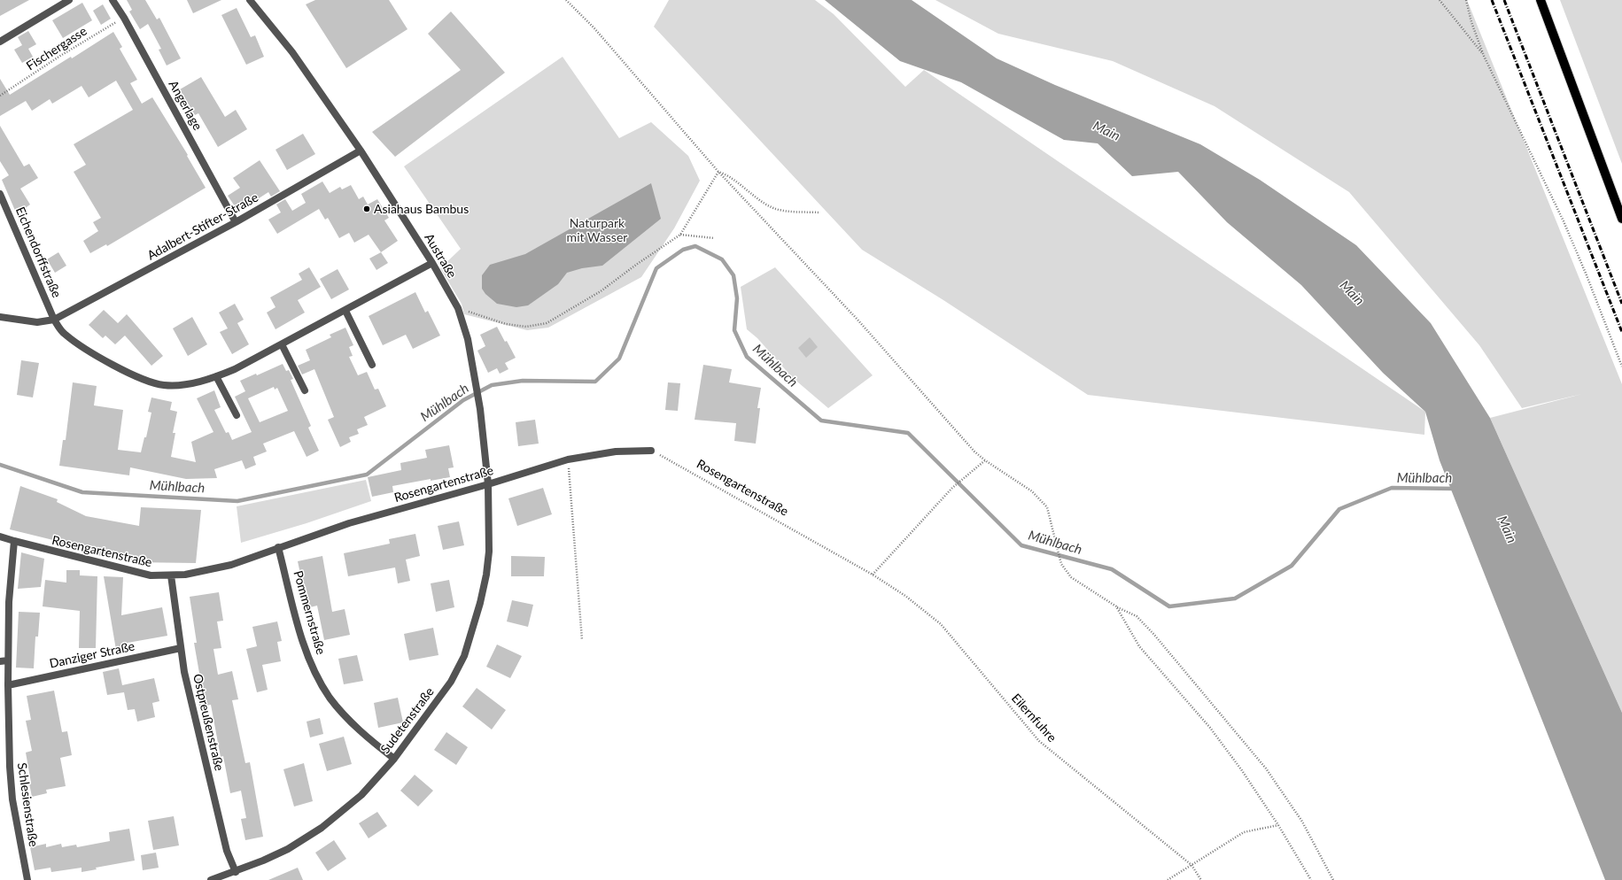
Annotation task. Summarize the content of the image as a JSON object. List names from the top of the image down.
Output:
{
  "streets": {
    "street": [
      "Angerlage",
      "Adalbert-Stifter-Straße",
      "Eichendorffstraße",
      "Austraße",
      "Rosengartenstraße",
      "Pommernstraße",
      "Danziger Straße",
      "Sudetenstraße",
      "Ostpreußenstraße",
      "Schlesienstraße"
    ],
    "path": ["Fischergasse", "Eilernfuhre"]
  },
  "crossings": [
    ["Fischergasse", "Angerlage"],
    ["Angerlage", "Adalbert-Stifter-Straße"],
    ["Adalbert-Stifter-Straße", "Eichendorffstraße"],
    ["Adalbert-Stifter-Straße", "Austraße"],
    ["Eichendorffstraße", "Austraße"],
    ["Austraße", "Rosengartenstraße"],
    ["Austraße", "Sudetenstraße"],
    ["Rosengartenstraße", "Pommernstraße"],
    ["Rosengartenstraße", "Eilernfuhre"],
    ["Rosengartenstraße", "Sudetenstraße"],
    ["Rosengartenstraße", "Ostpreußenstraße"],
    ["Rosengartenstraße", "Schlesienstraße"],
    ["Pommernstraße", "Sudetenstraße"],
    ["Danziger Straße", "Ostpreußenstraße"],
    ["Danziger Straße", "Schlesienstraße"],
    ["Sudetenstraße", "Ostpreußenstraße"]
  ],
  "water": ["Main", "Mühlbach"],
  "parks": ["Naturpark mit Wasser"],
  "places": ["Asiahaus Bambus"]
}
